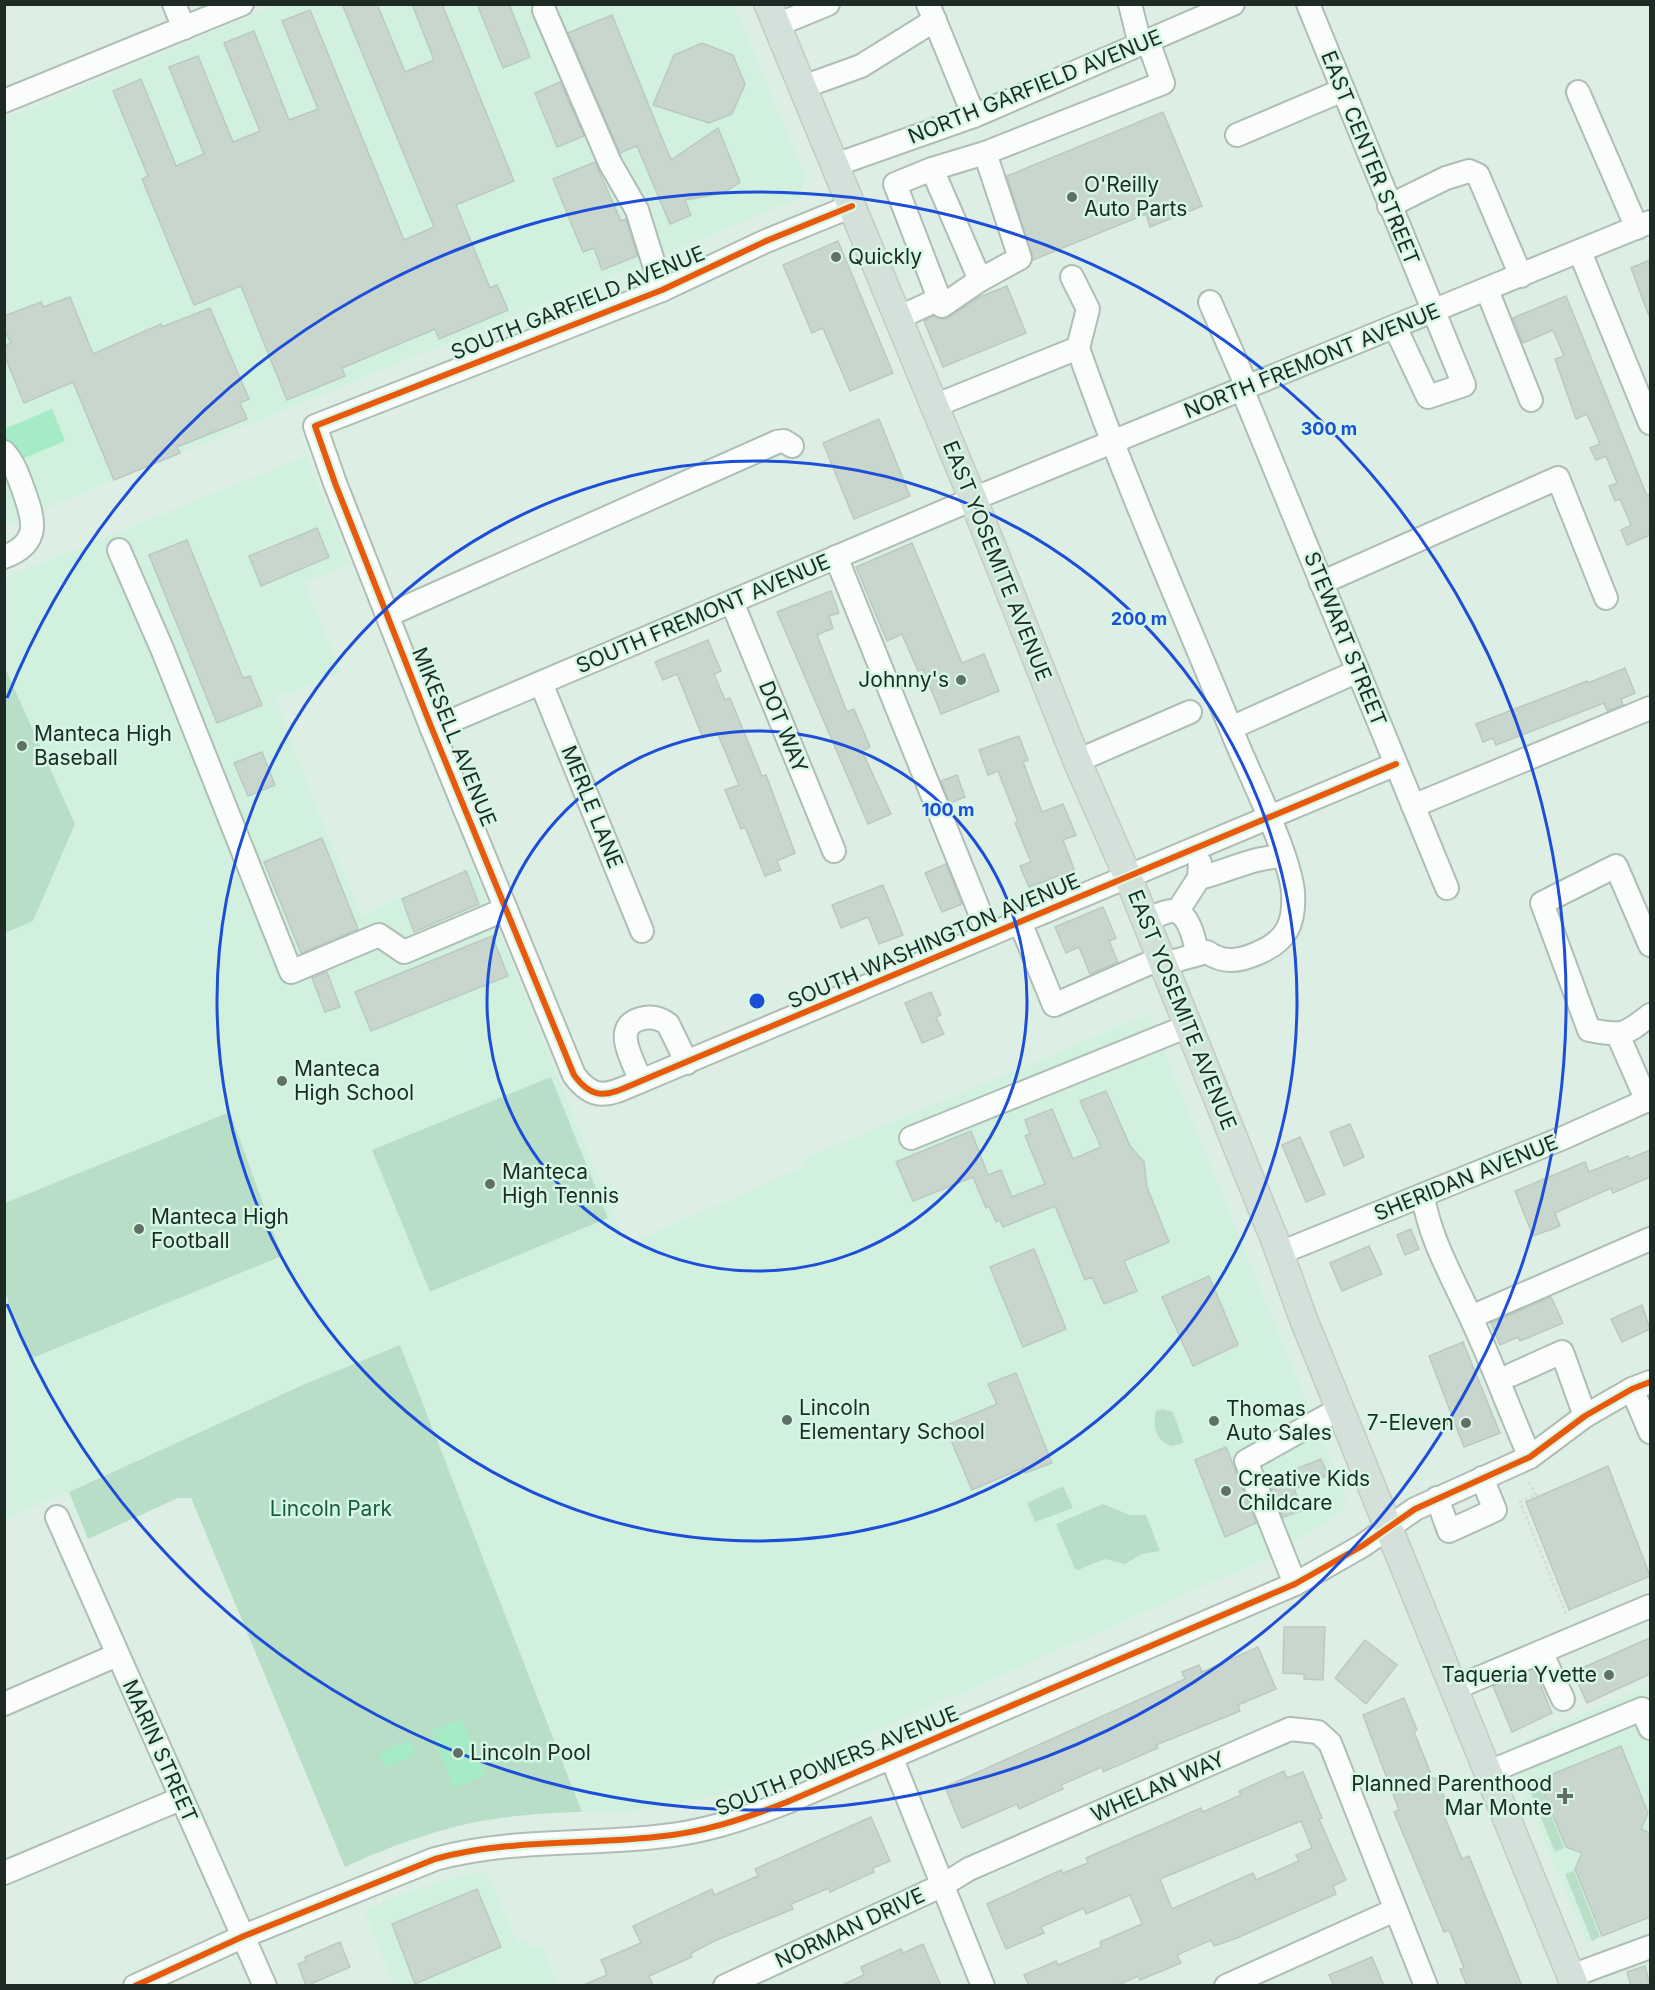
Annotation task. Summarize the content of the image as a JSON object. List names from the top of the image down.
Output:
{
  "streets": {
    "main road": ["EAST YOSEMITE AVENUE"],
    "street": [
      "NORTH GARFIELD AVENUE",
      "EAST CENTER STREET",
      "SOUTH GARFIELD AVENUE",
      "NORTH FREMONT AVENUE",
      "SOUTH FREMONT AVENUE",
      "STEWART STREET",
      "DOT WAY",
      "MIKESELL AVENUE",
      "MERLE LANE",
      "SOUTH WASHINGTON AVENUE",
      "SHERIDAN AVENUE",
      "MARIN STREET",
      "SOUTH POWERS AVENUE",
      "WHELAN WAY",
      "NORMAN DRIVE"
    ]
  },
  "crossings": [
    ["NORTH GARFIELD AVENUE", "EAST YOSEMITE AVENUE"],
    ["EAST CENTER STREET", "NORTH FREMONT AVENUE"],
    ["SOUTH GARFIELD AVENUE", "EAST YOSEMITE AVENUE"],
    ["SOUTH GARFIELD AVENUE", "MIKESELL AVENUE"],
    ["NORTH FREMONT AVENUE", "EAST YOSEMITE AVENUE"],
    ["NORTH FREMONT AVENUE", "SOUTH FREMONT AVENUE"],
    ["NORTH FREMONT AVENUE", "STEWART STREET"],
    ["EAST YOSEMITE AVENUE", "SOUTH FREMONT AVENUE"],
    ["EAST YOSEMITE AVENUE", "SOUTH WASHINGTON AVENUE"],
    ["EAST YOSEMITE AVENUE", "SHERIDAN AVENUE"],
    ["EAST YOSEMITE AVENUE", "SOUTH POWERS AVENUE"],
    ["SOUTH FREMONT AVENUE", "DOT WAY"],
    ["SOUTH FREMONT AVENUE", "MIKESELL AVENUE"],
    ["SOUTH FREMONT AVENUE", "MERLE LANE"],
    ["STEWART STREET", "SOUTH WASHINGTON AVENUE"],
    ["MIKESELL AVENUE", "SOUTH WASHINGTON AVENUE"],
    ["MARIN STREET", "SOUTH POWERS AVENUE"],
    ["WHELAN WAY", "NORMAN DRIVE"]
  ],
  "parks": ["Lincoln Park"],
  "places": {
    "other": [
      "O'Reilly Auto Parts",
      "Quickly",
      "Johnny's",
      "Manteca High Baseball",
      "Manteca High School",
      "Manteca High Tennis",
      "Manteca High Football",
      "Lincoln Elementary School",
      "Thomas Auto Sales",
      "7-Eleven",
      "Creative Kids Childcare",
      "Taqueria Yvette",
      "Lincoln Pool"
    ],
    "health": ["Planned Parenthood Mar Monte"]
  },
  "rings": ["300 m", "200 m", "100 m"]
}
